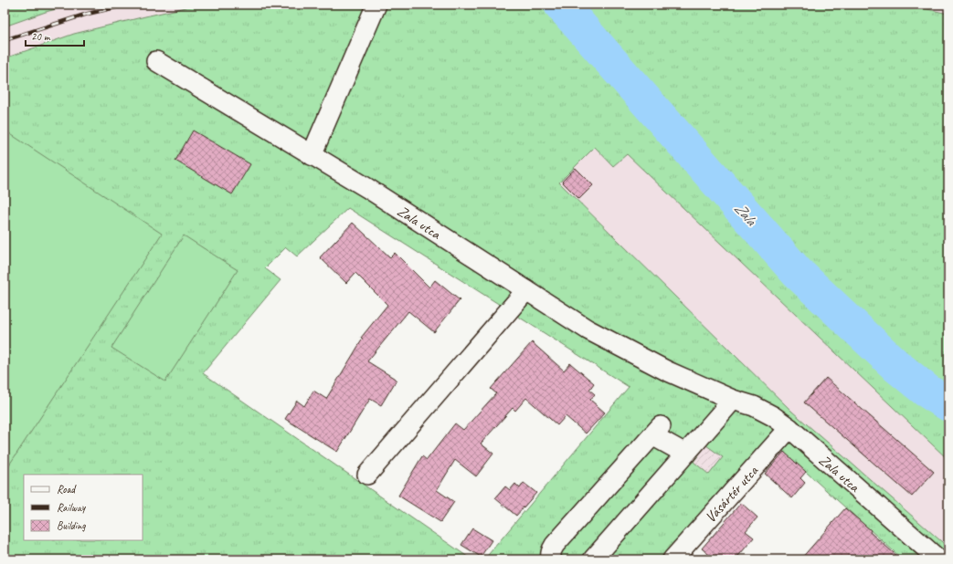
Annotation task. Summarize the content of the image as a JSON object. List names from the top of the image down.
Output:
{
  "streets": {
    "street": ["Zala utca", "Vásártér utca"]
  },
  "crossings": [
    ["Zala utca", "Vásártér utca"]
  ],
  "water": ["Zala"],
  "legend": ["Road", "Railway", "Building"],
  "scale_bar": "20 m"
}
